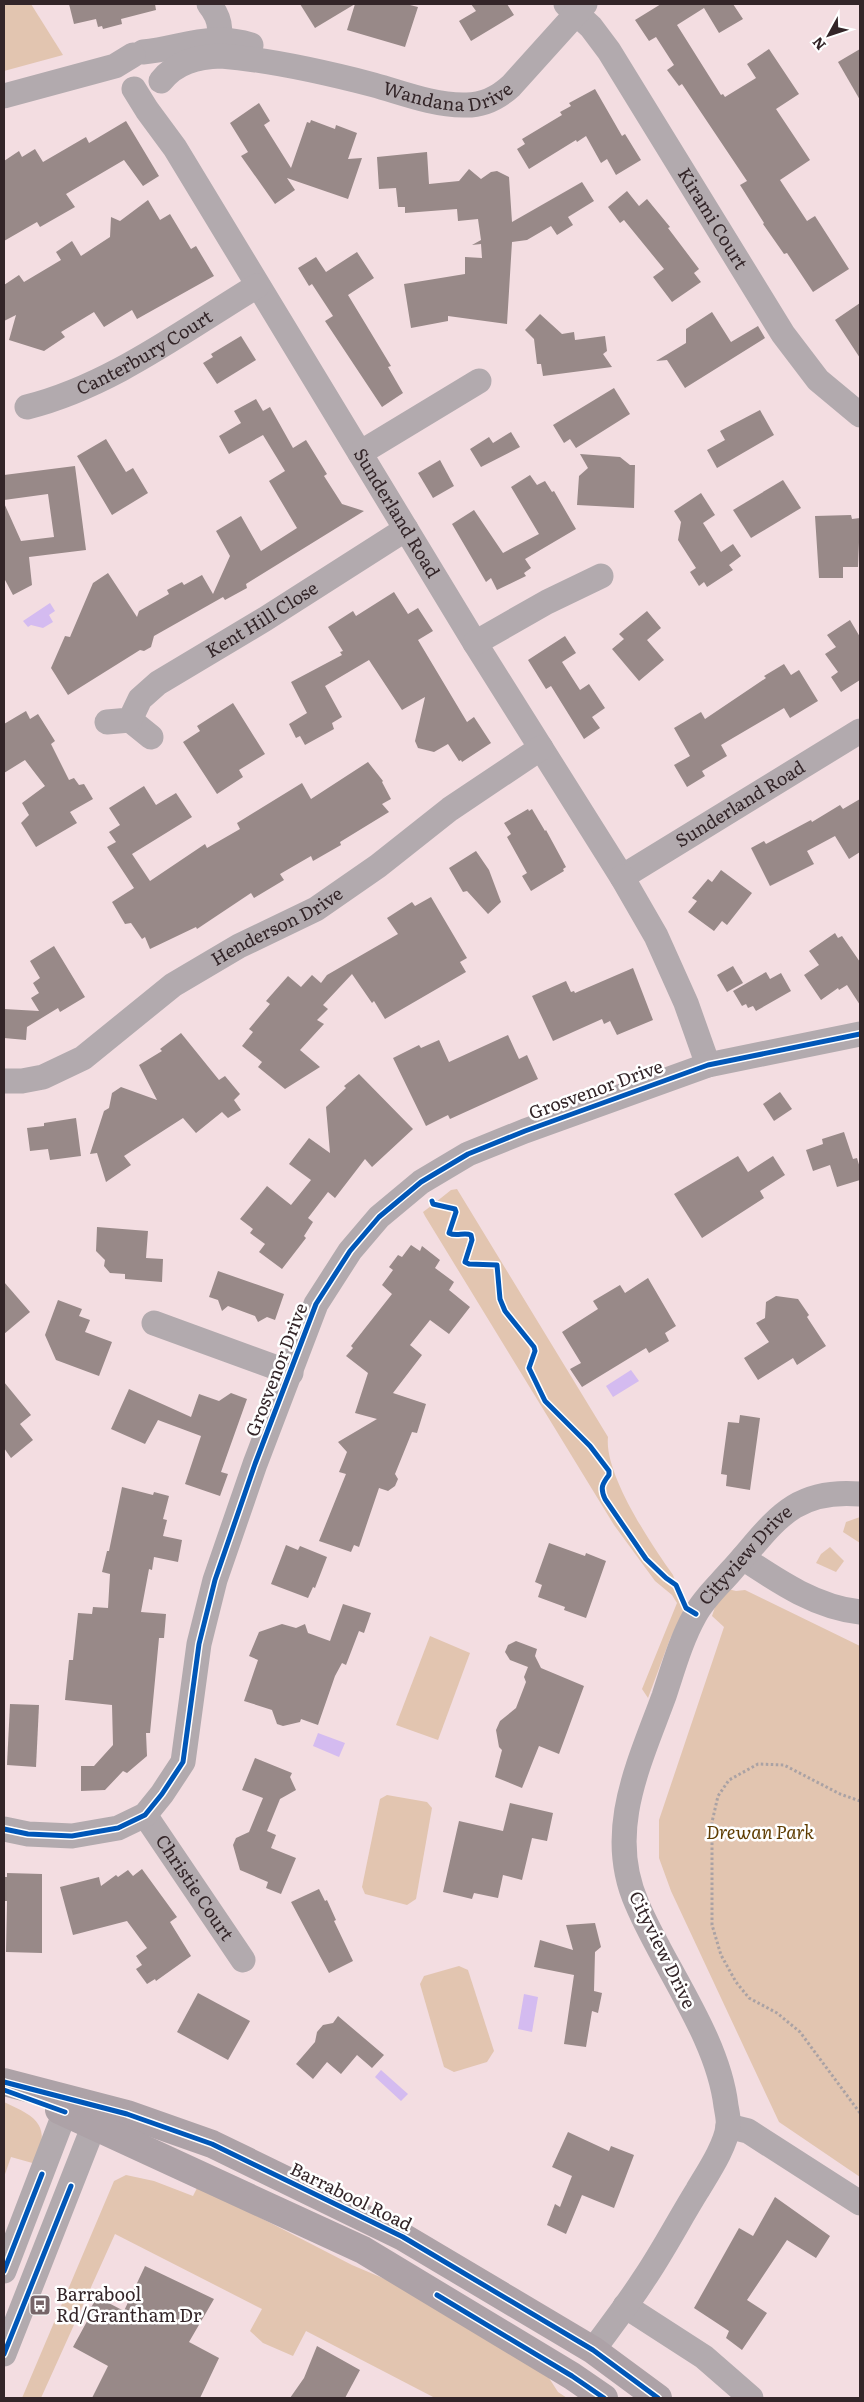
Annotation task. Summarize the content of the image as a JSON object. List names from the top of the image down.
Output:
{
  "streets": {
    "main road": ["Barrabool Road"],
    "street": [
      "Wandana Drive",
      "Kirami Court",
      "Canterbury Court",
      "Sunderland Road",
      "Kent Hill Close",
      "Henderson Drive",
      "Grosvenor Drive",
      "Cityview Drive",
      "Christie Court"
    ]
  },
  "crossings": [
    ["Wandana Drive", "Kirami Court"],
    ["Wandana Drive", "Sunderland Road"],
    ["Canterbury Court", "Sunderland Road"],
    ["Sunderland Road", "Kent Hill Close"],
    ["Sunderland Road", "Henderson Drive"],
    ["Sunderland Road", "Grosvenor Drive"],
    ["Grosvenor Drive", "Christie Court"],
    ["Cityview Drive", "Barrabool Road"]
  ],
  "parks": ["Drewan Park"],
  "places": {
    "bus stop": ["Barrabool Rd/Grantham Dr"]
  },
  "north": "bottom left"
}
